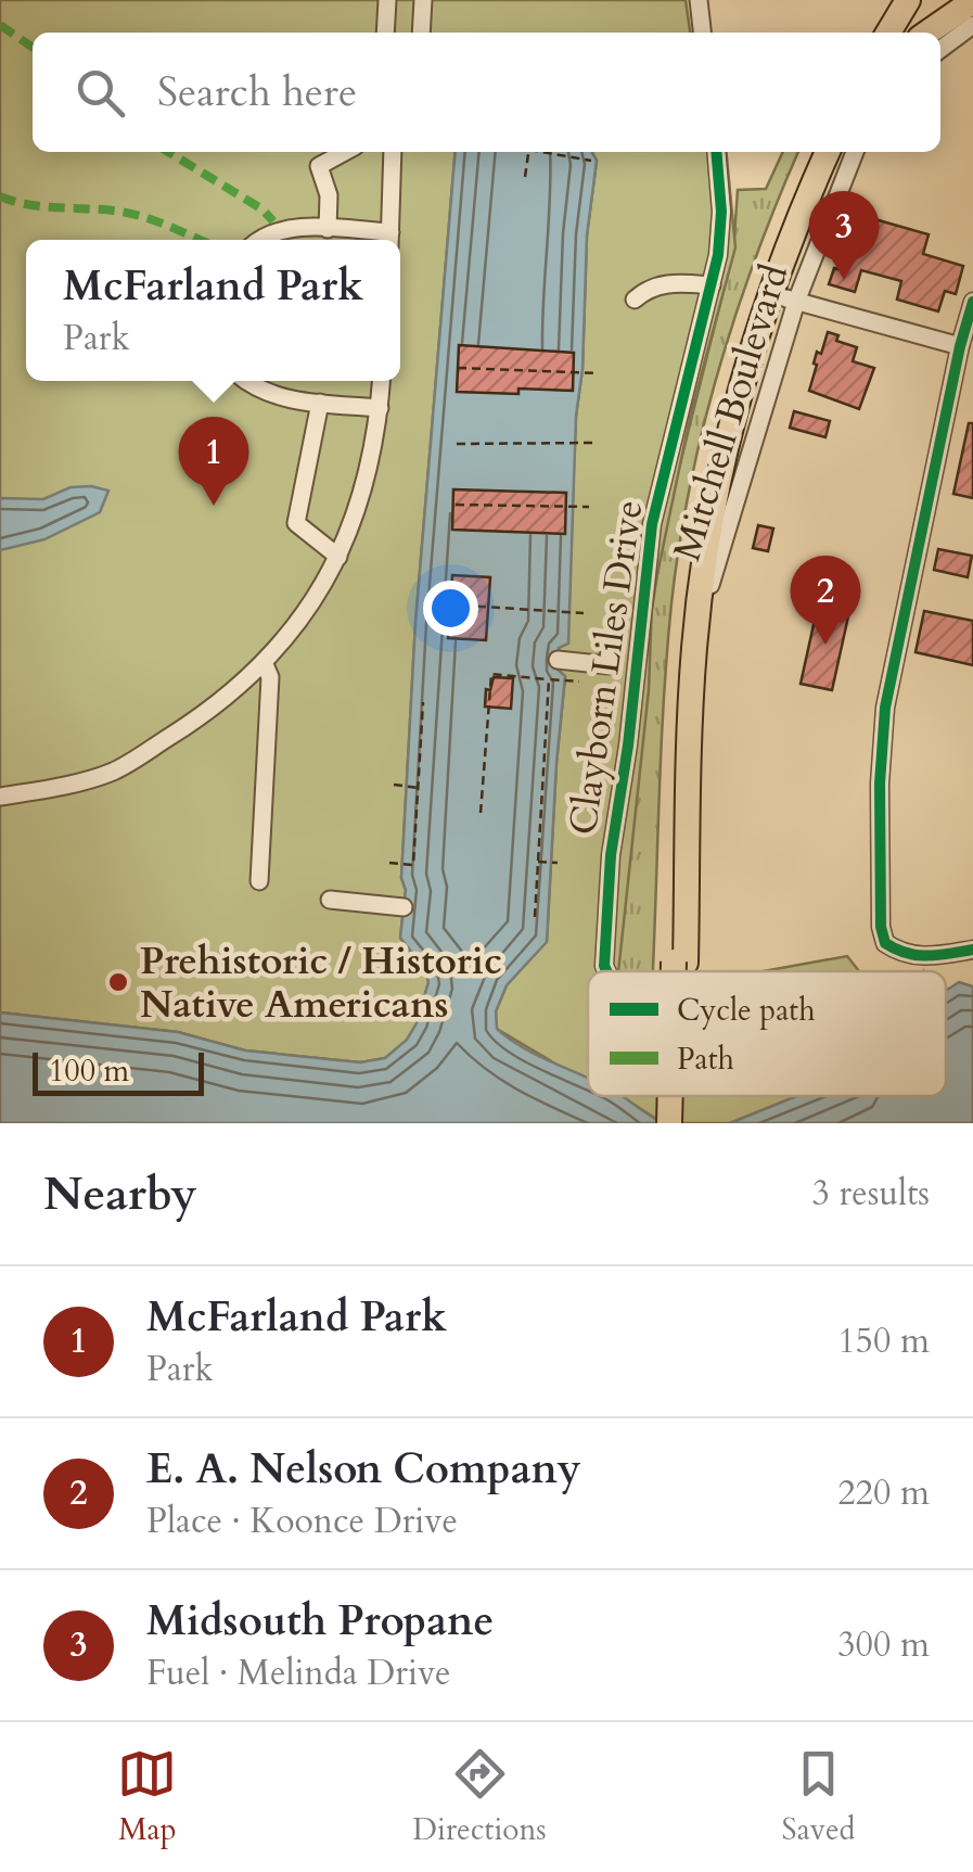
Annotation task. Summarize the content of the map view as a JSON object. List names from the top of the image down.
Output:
{
  "streets": {
    "street": ["Mitchell Boulevard", "Clayborn Liles Drive"]
  },
  "places": ["Prehistoric / Historic Native Americans"],
  "legend": ["Cycle path", "Path"],
  "scale_bar": "100 m",
  "page": {
    "search": "Search here",
    "pins": ["3", "1", "2"],
    "popup": ["McFarland Park", "Park"],
    "scale": "100 m",
    "heading": ["Nearby", "3 results"],
    "list": [
      {
        "mark": "1",
        "name": "McFarland Park",
        "note": "Park",
        "value": "150 m"
      },
      {
        "mark": "2",
        "name": "E. A. Nelson Company",
        "note": "Place · Koonce Drive",
        "value": "220 m"
      },
      {
        "mark": "3",
        "name": "Midsouth Propane",
        "note": "Fuel · Melinda Drive",
        "value": "300 m"
      }
    ],
    "nav": ["Map", "Directions", "Saved"]
  }
}
